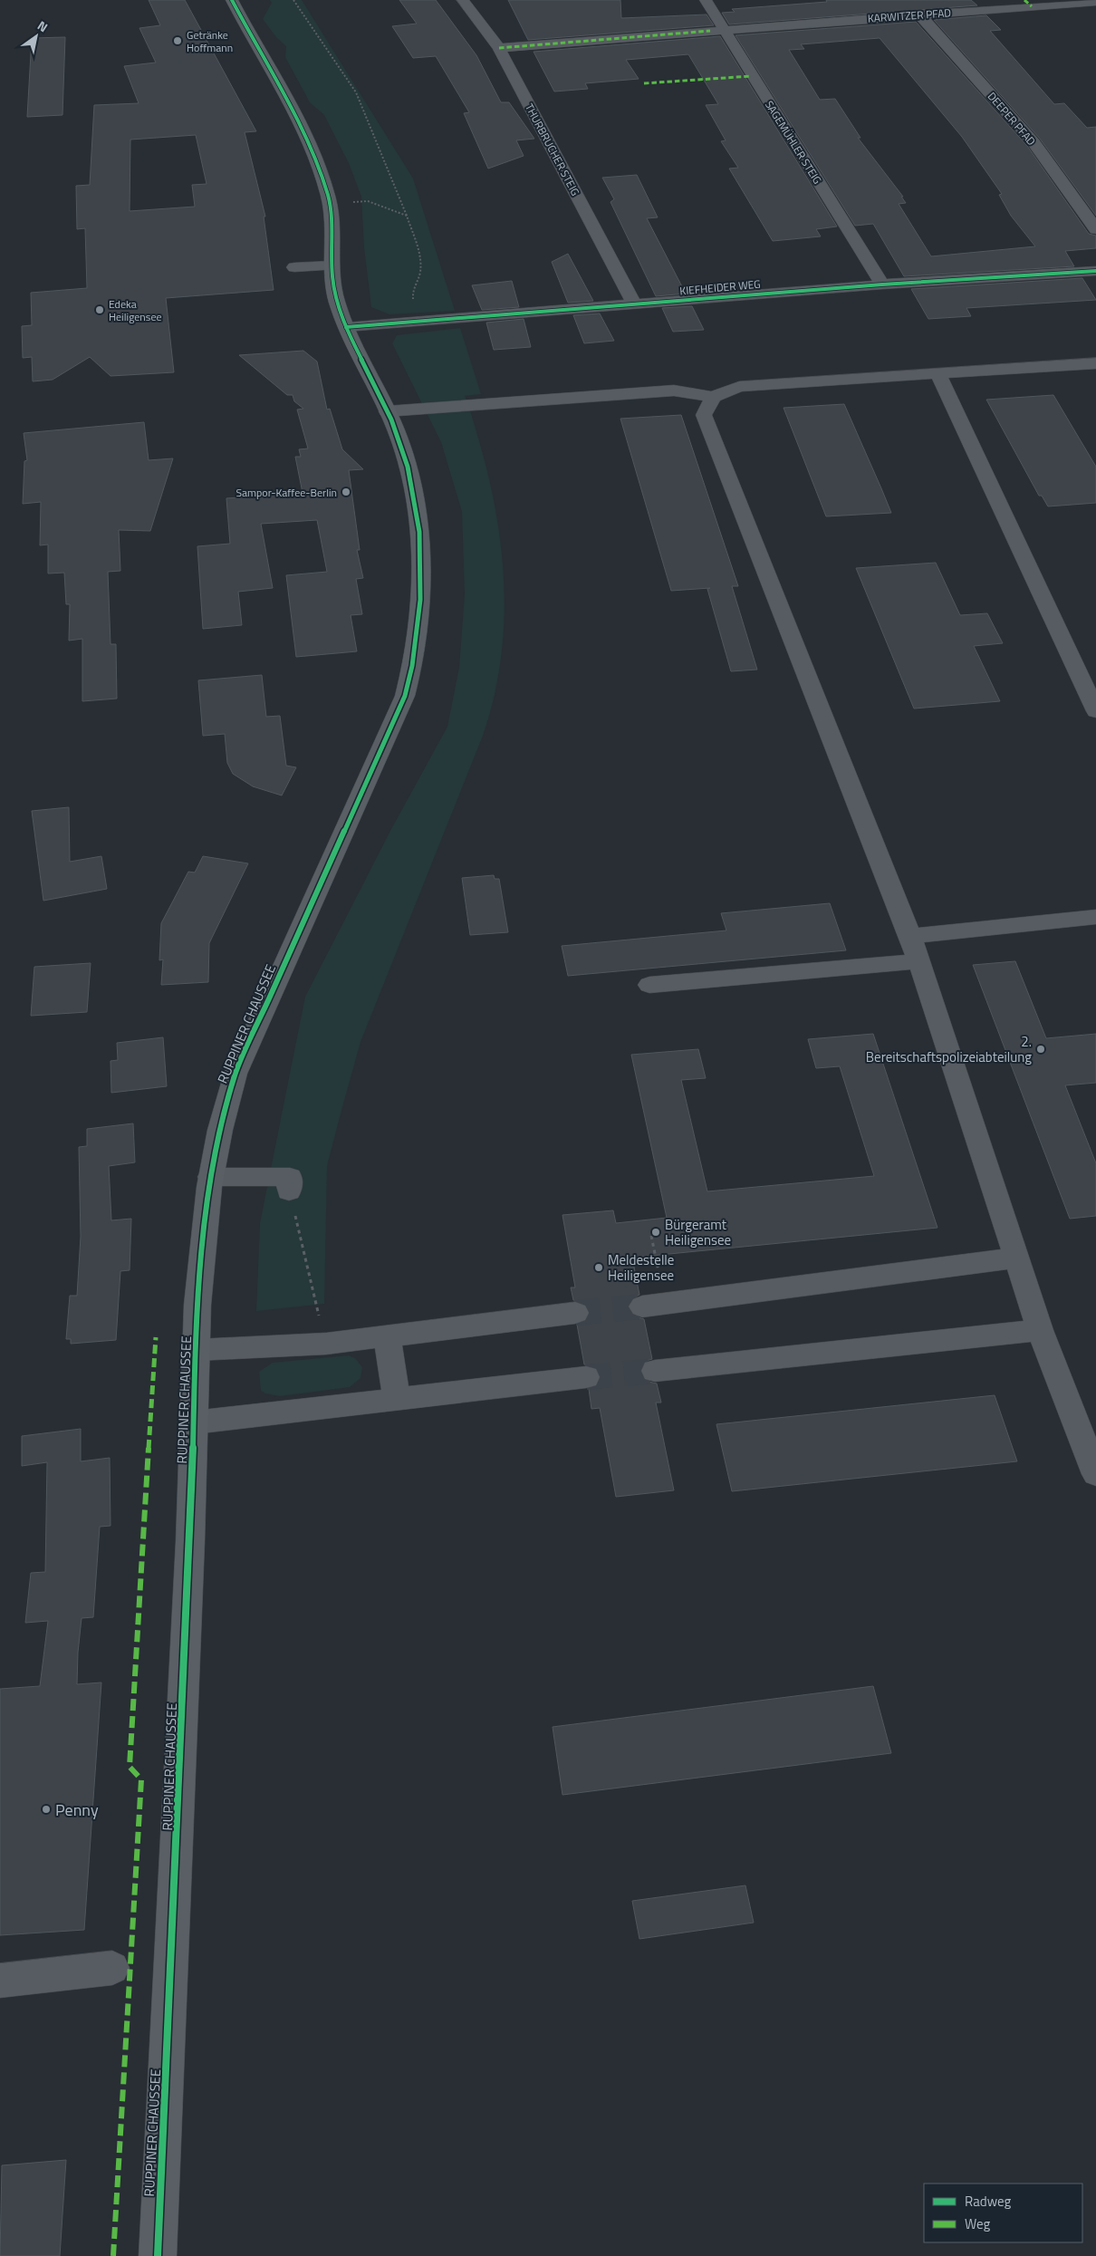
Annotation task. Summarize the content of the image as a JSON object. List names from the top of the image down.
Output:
{
  "streets": {
    "main road": ["RUPPINER CHAUSSEE"],
    "street": [
      "KARWITZER PFAD",
      "DEEPER PFAD",
      "SAGEMÜHLER STEIG",
      "THURBRUCHER STEIG",
      "KIEFHEIDER WEG"
    ]
  },
  "crossings": [
    ["KARWITZER PFAD", "DEEPER PFAD"],
    ["KARWITZER PFAD", "SAGEMÜHLER STEIG"],
    ["KARWITZER PFAD", "THURBRUCHER STEIG"],
    ["SAGEMÜHLER STEIG", "KIEFHEIDER WEG"],
    ["THURBRUCHER STEIG", "KIEFHEIDER WEG"],
    ["KIEFHEIDER WEG", "RUPPINER CHAUSSEE"]
  ],
  "places": [
    "Getränke Hoffmann",
    "Edeka Heiligensee",
    "Sampor-Kaffee-Berlin",
    "2. Bereitschaftspolizeiabteilung",
    "Bürgeramt Heiligensee",
    "Meldestelle Heiligensee",
    "Penny"
  ],
  "legend": ["Radweg", "Weg"],
  "north": "top right"
}
